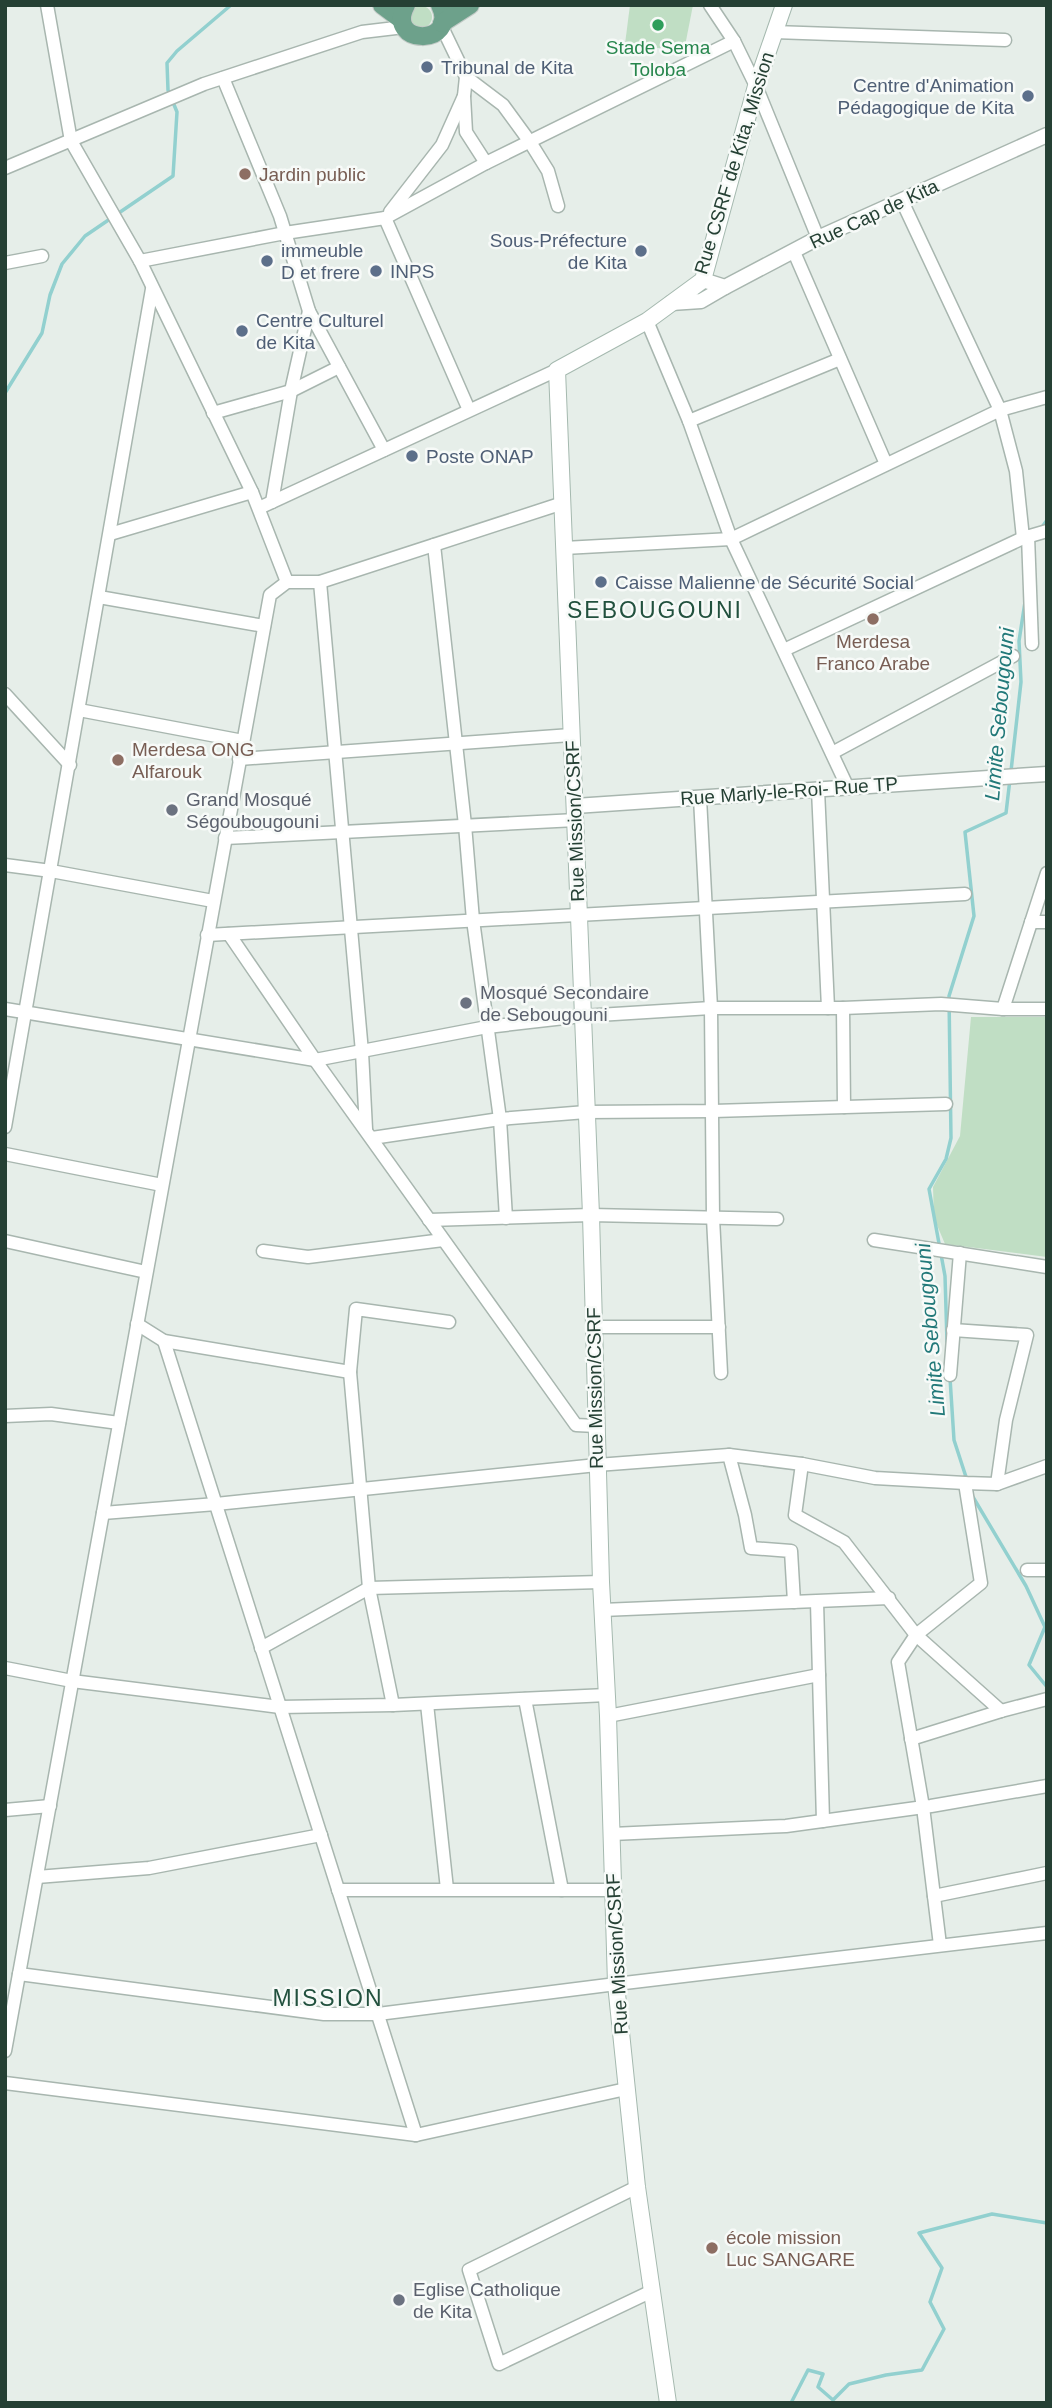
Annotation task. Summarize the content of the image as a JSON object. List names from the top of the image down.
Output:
{
  "streets": {
    "main road": ["Rue CSRF de Kita, Mission", "Rue Mission/CSRF"],
    "street": ["Rue Cap de Kita", "Rue Marly-le-Roi- Rue TP"]
  },
  "crossings": [
    ["Rue CSRF de Kita, Mission", "Rue Cap de Kita"],
    ["Rue CSRF de Kita, Mission", "Rue Mission/CSRF"],
    ["Rue Marly-le-Roi- Rue TP", "Rue Mission/CSRF"]
  ],
  "districts": ["SEBOUGOUNI", "MISSION"],
  "water": ["Limite Sebougouni"],
  "places": [
    "Stade Sema Toloba",
    "Tribunal de Kita",
    "Centre d'Animation Pédagogique de Kita",
    "Jardin public",
    "Sous-Préfecture de Kita",
    "immeuble D et frere",
    "INPS",
    "Centre Culturel de Kita",
    "Poste ONAP",
    "Caisse Malienne de Sécurité Social",
    "Merdesa Franco Arabe",
    "Merdesa ONG Alfarouk",
    "Grand Mosqué Ségoubougouni",
    "Mosqué Secondaire de Sebougouni",
    "école mission Luc SANGARE",
    "Eglise Catholique de Kita"
  ]
}
